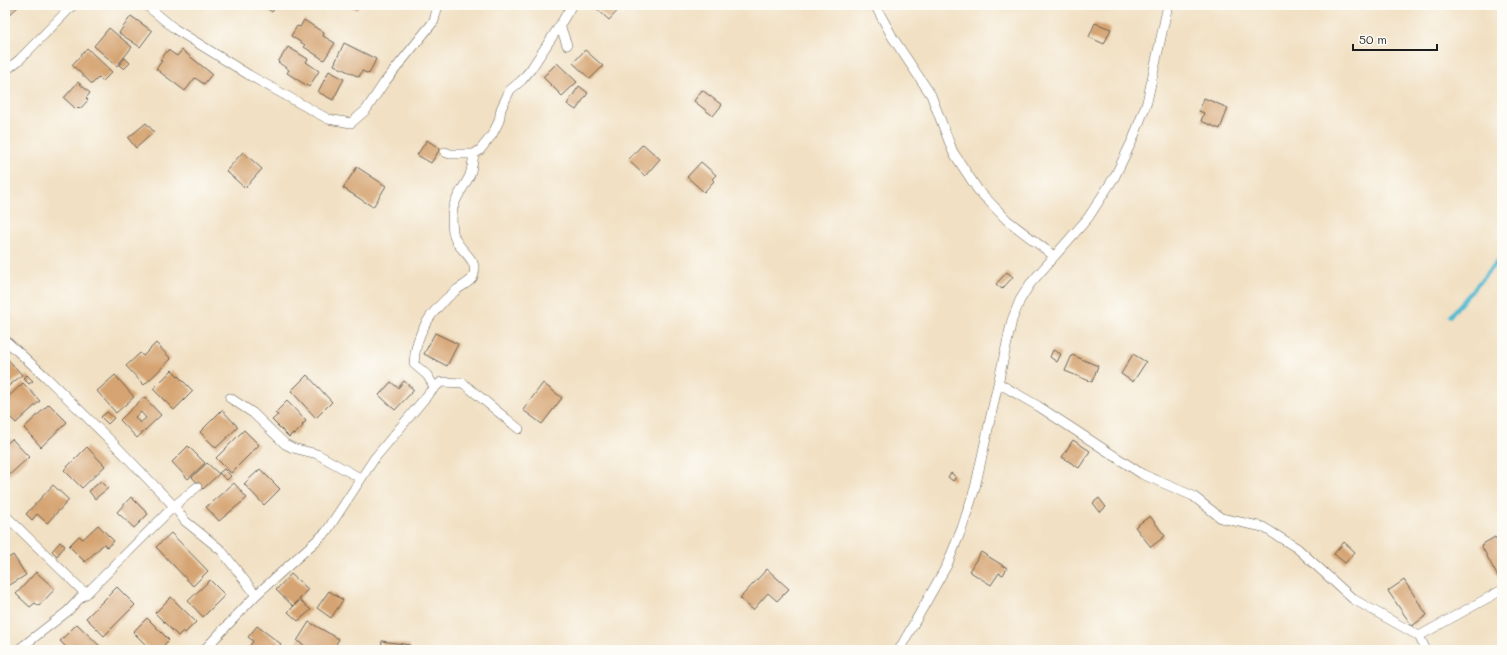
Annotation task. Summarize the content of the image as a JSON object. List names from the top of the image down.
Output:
{
  "scale_bar": "50 m"
}
